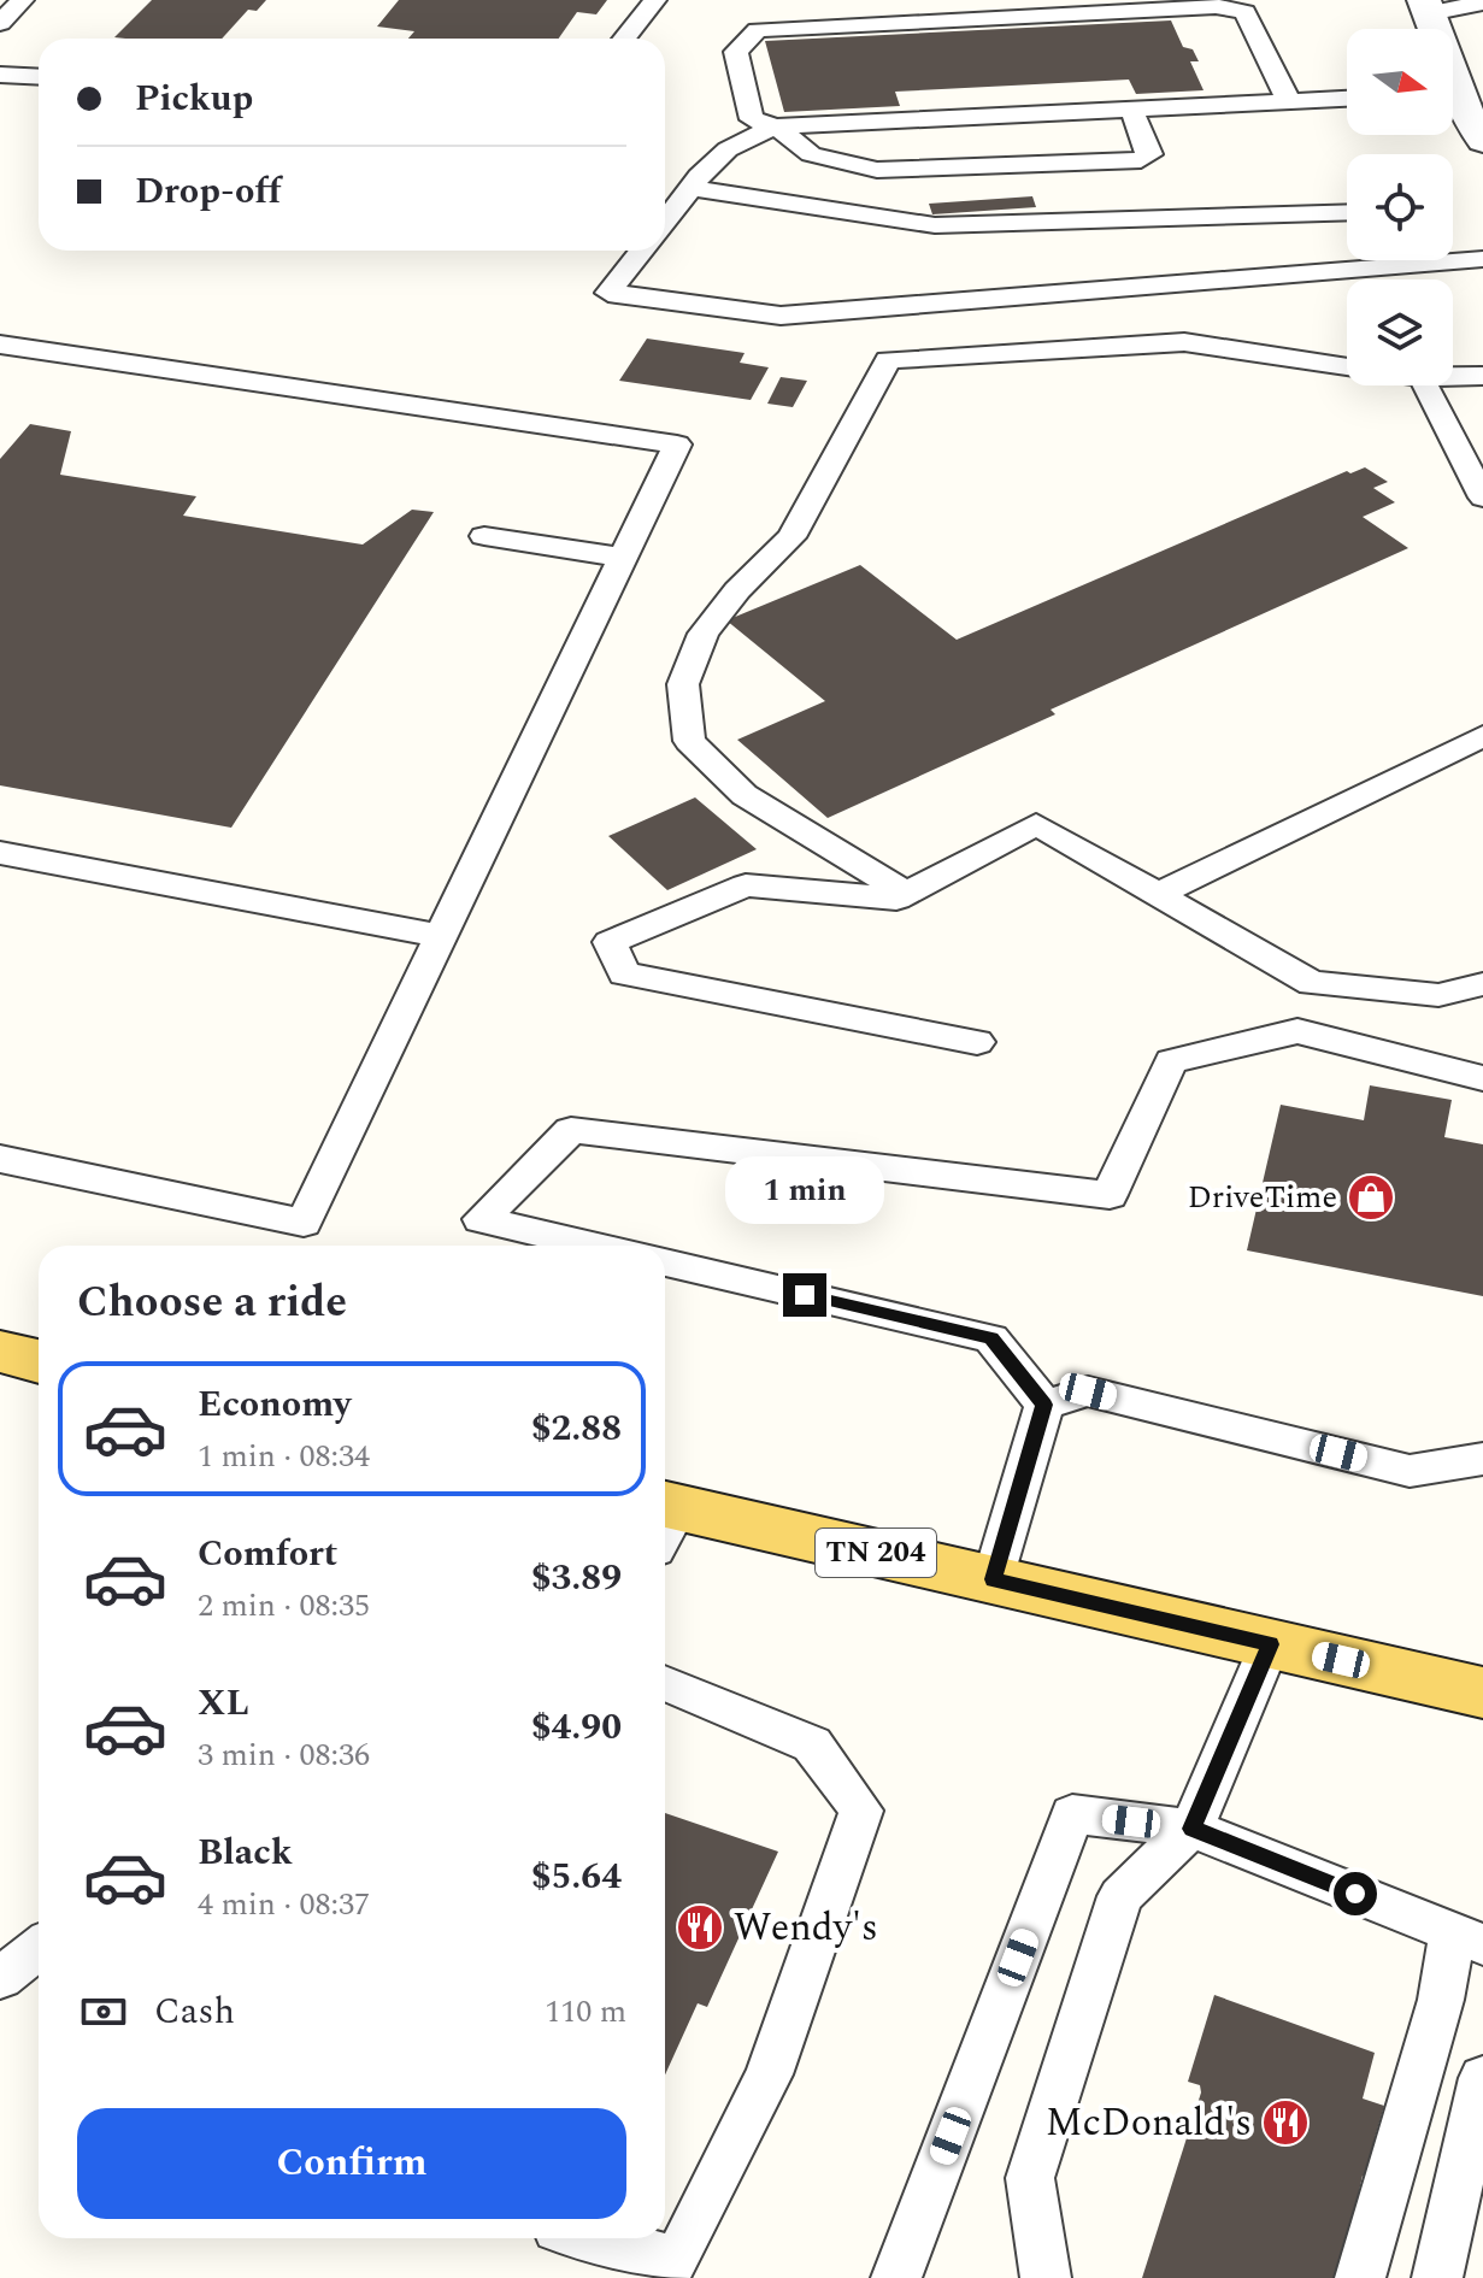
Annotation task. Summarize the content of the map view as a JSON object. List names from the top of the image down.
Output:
{
  "streets": {
    "main road": ["TN 204"]
  },
  "places": {
    "shop": ["DriveTime"],
    "restaurant": ["Wendy's", "McDonald's"]
  },
  "north": "right",
  "page": {
    "banner": ["Pickup", "Drop-off"],
    "bubble": "1 min",
    "heading": "Choose a ride",
    "list": [
      {
        "name": "Economy",
        "note": "1 min · 08:34",
        "value": "$2.88"
      },
      {
        "name": "Comfort",
        "note": "2 min · 08:35",
        "value": "$3.89"
      },
      {
        "name": "XL",
        "note": "3 min · 08:36",
        "value": "$4.90"
      },
      {
        "name": "Black",
        "note": "4 min · 08:37",
        "value": "$5.64"
      }
    ],
    "pay": ["Cash", "110 m"],
    "buttons": "Confirm"
  }
}
